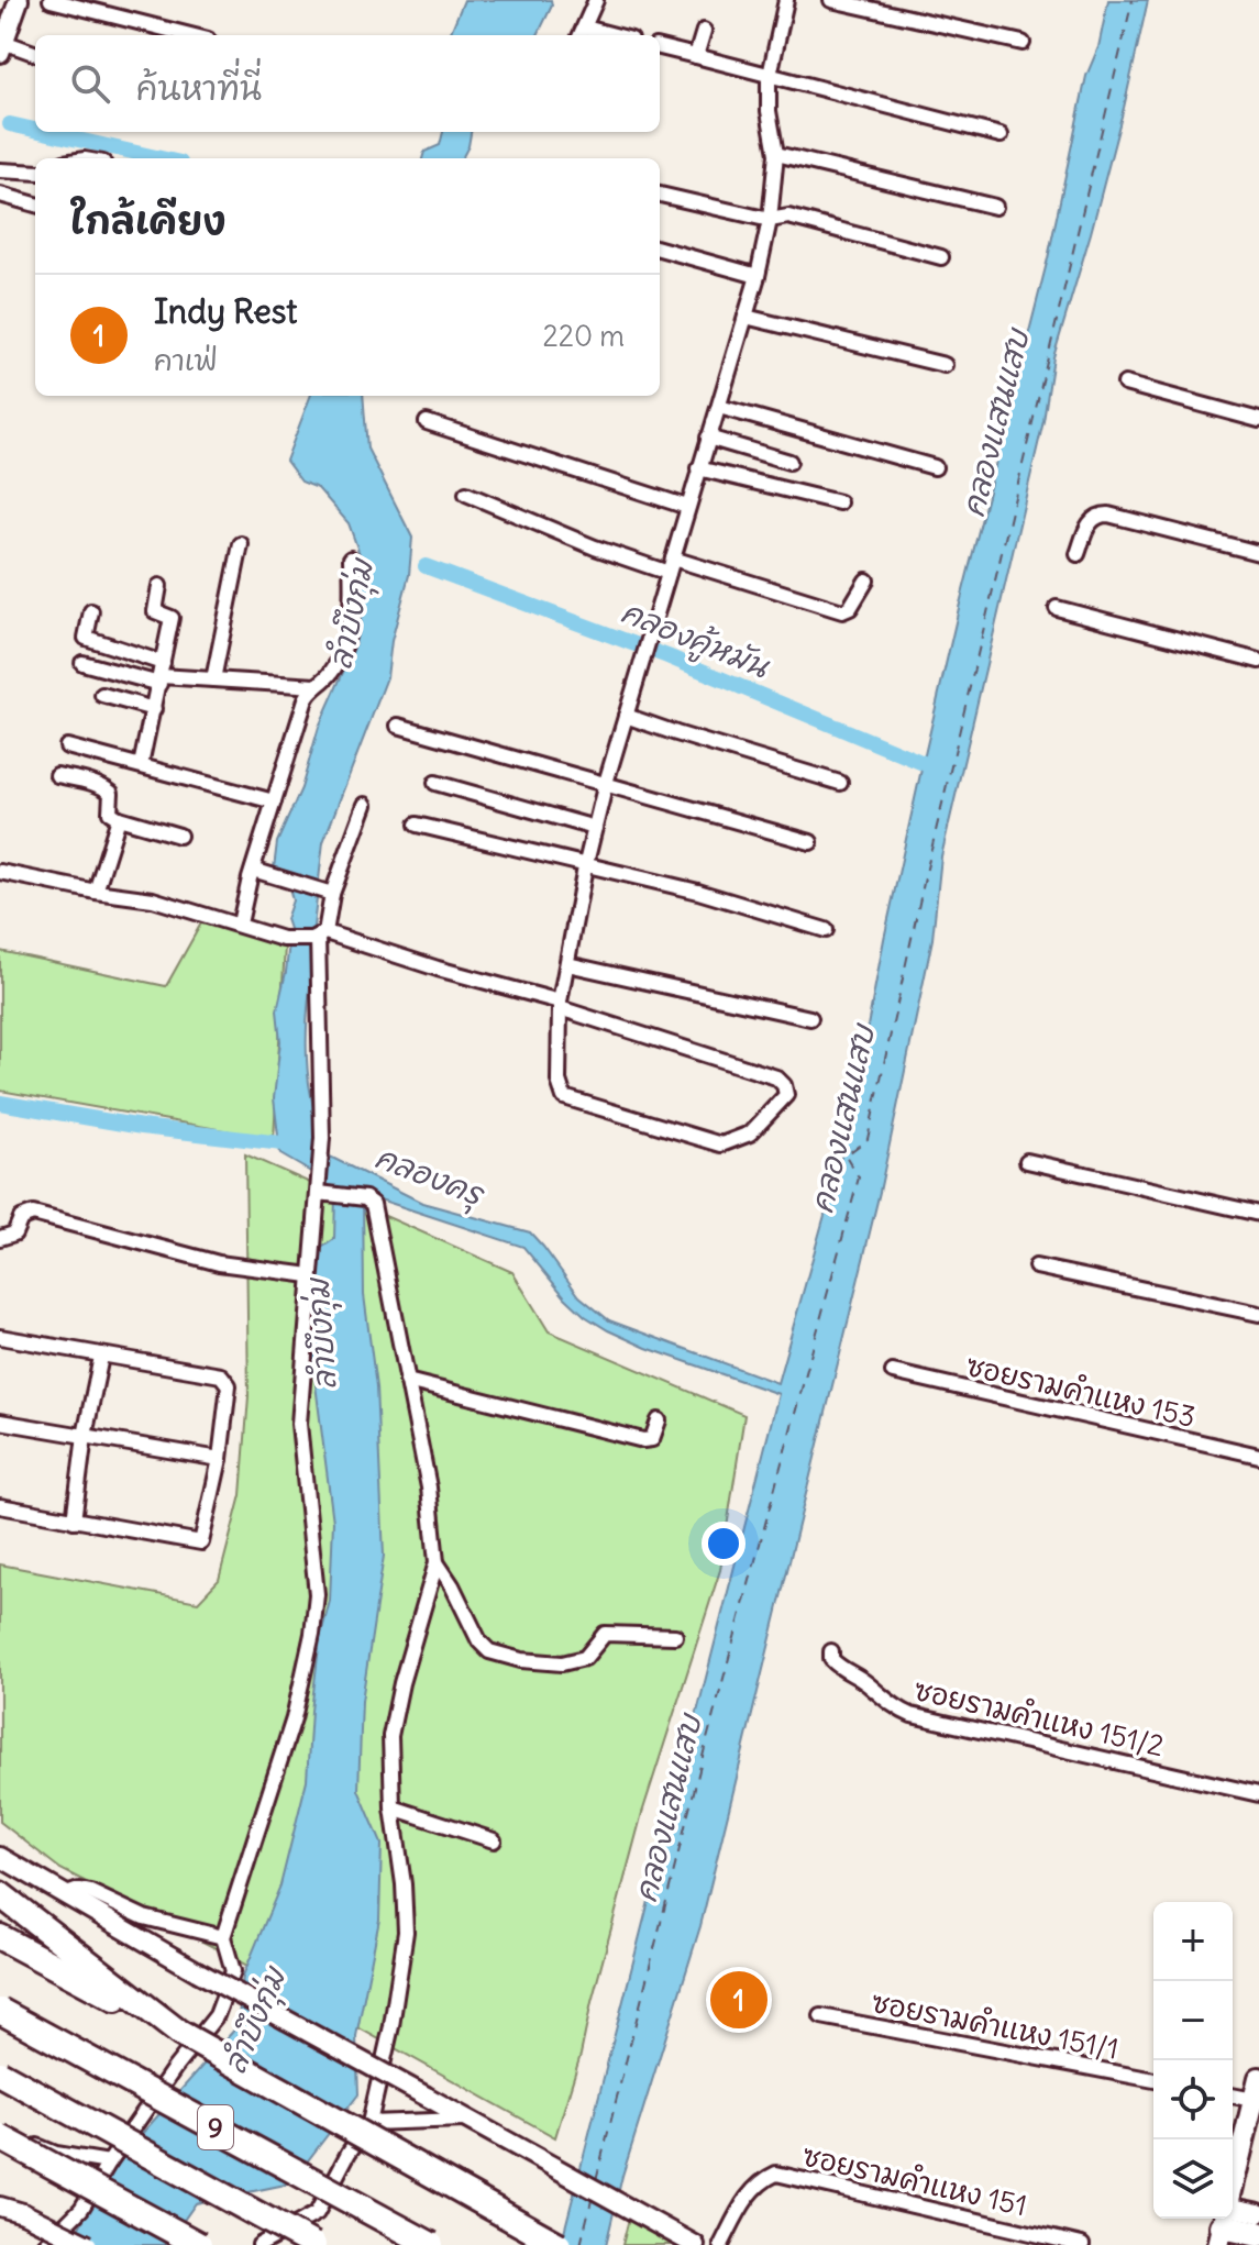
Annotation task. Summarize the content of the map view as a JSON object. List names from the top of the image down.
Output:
{
  "streets": {
    "highway": ["9"],
    "street": [
      "ซอยรามคำแหง 153",
      "ซอยรามคำแหง 151/2",
      "ซอยรามคำแหง 151/1",
      "ซอยรามคำแหง 151"
    ]
  },
  "water": [
    "คลองแสนแสบ",
    "ลำบึงกุ่ม",
    "คลองคู้หมัน",
    "คลองครุ"
  ],
  "page": {
    "search": "ค้นหาที่นี่",
    "heading": "ใกล้เคียง",
    "list": [
      {
        "mark": "1",
        "name": "Indy Rest",
        "note": "คาเฟ่",
        "value": "220 m"
      }
    ],
    "map_buttons": ["+", "−"],
    "pins": "1"
  }
}
